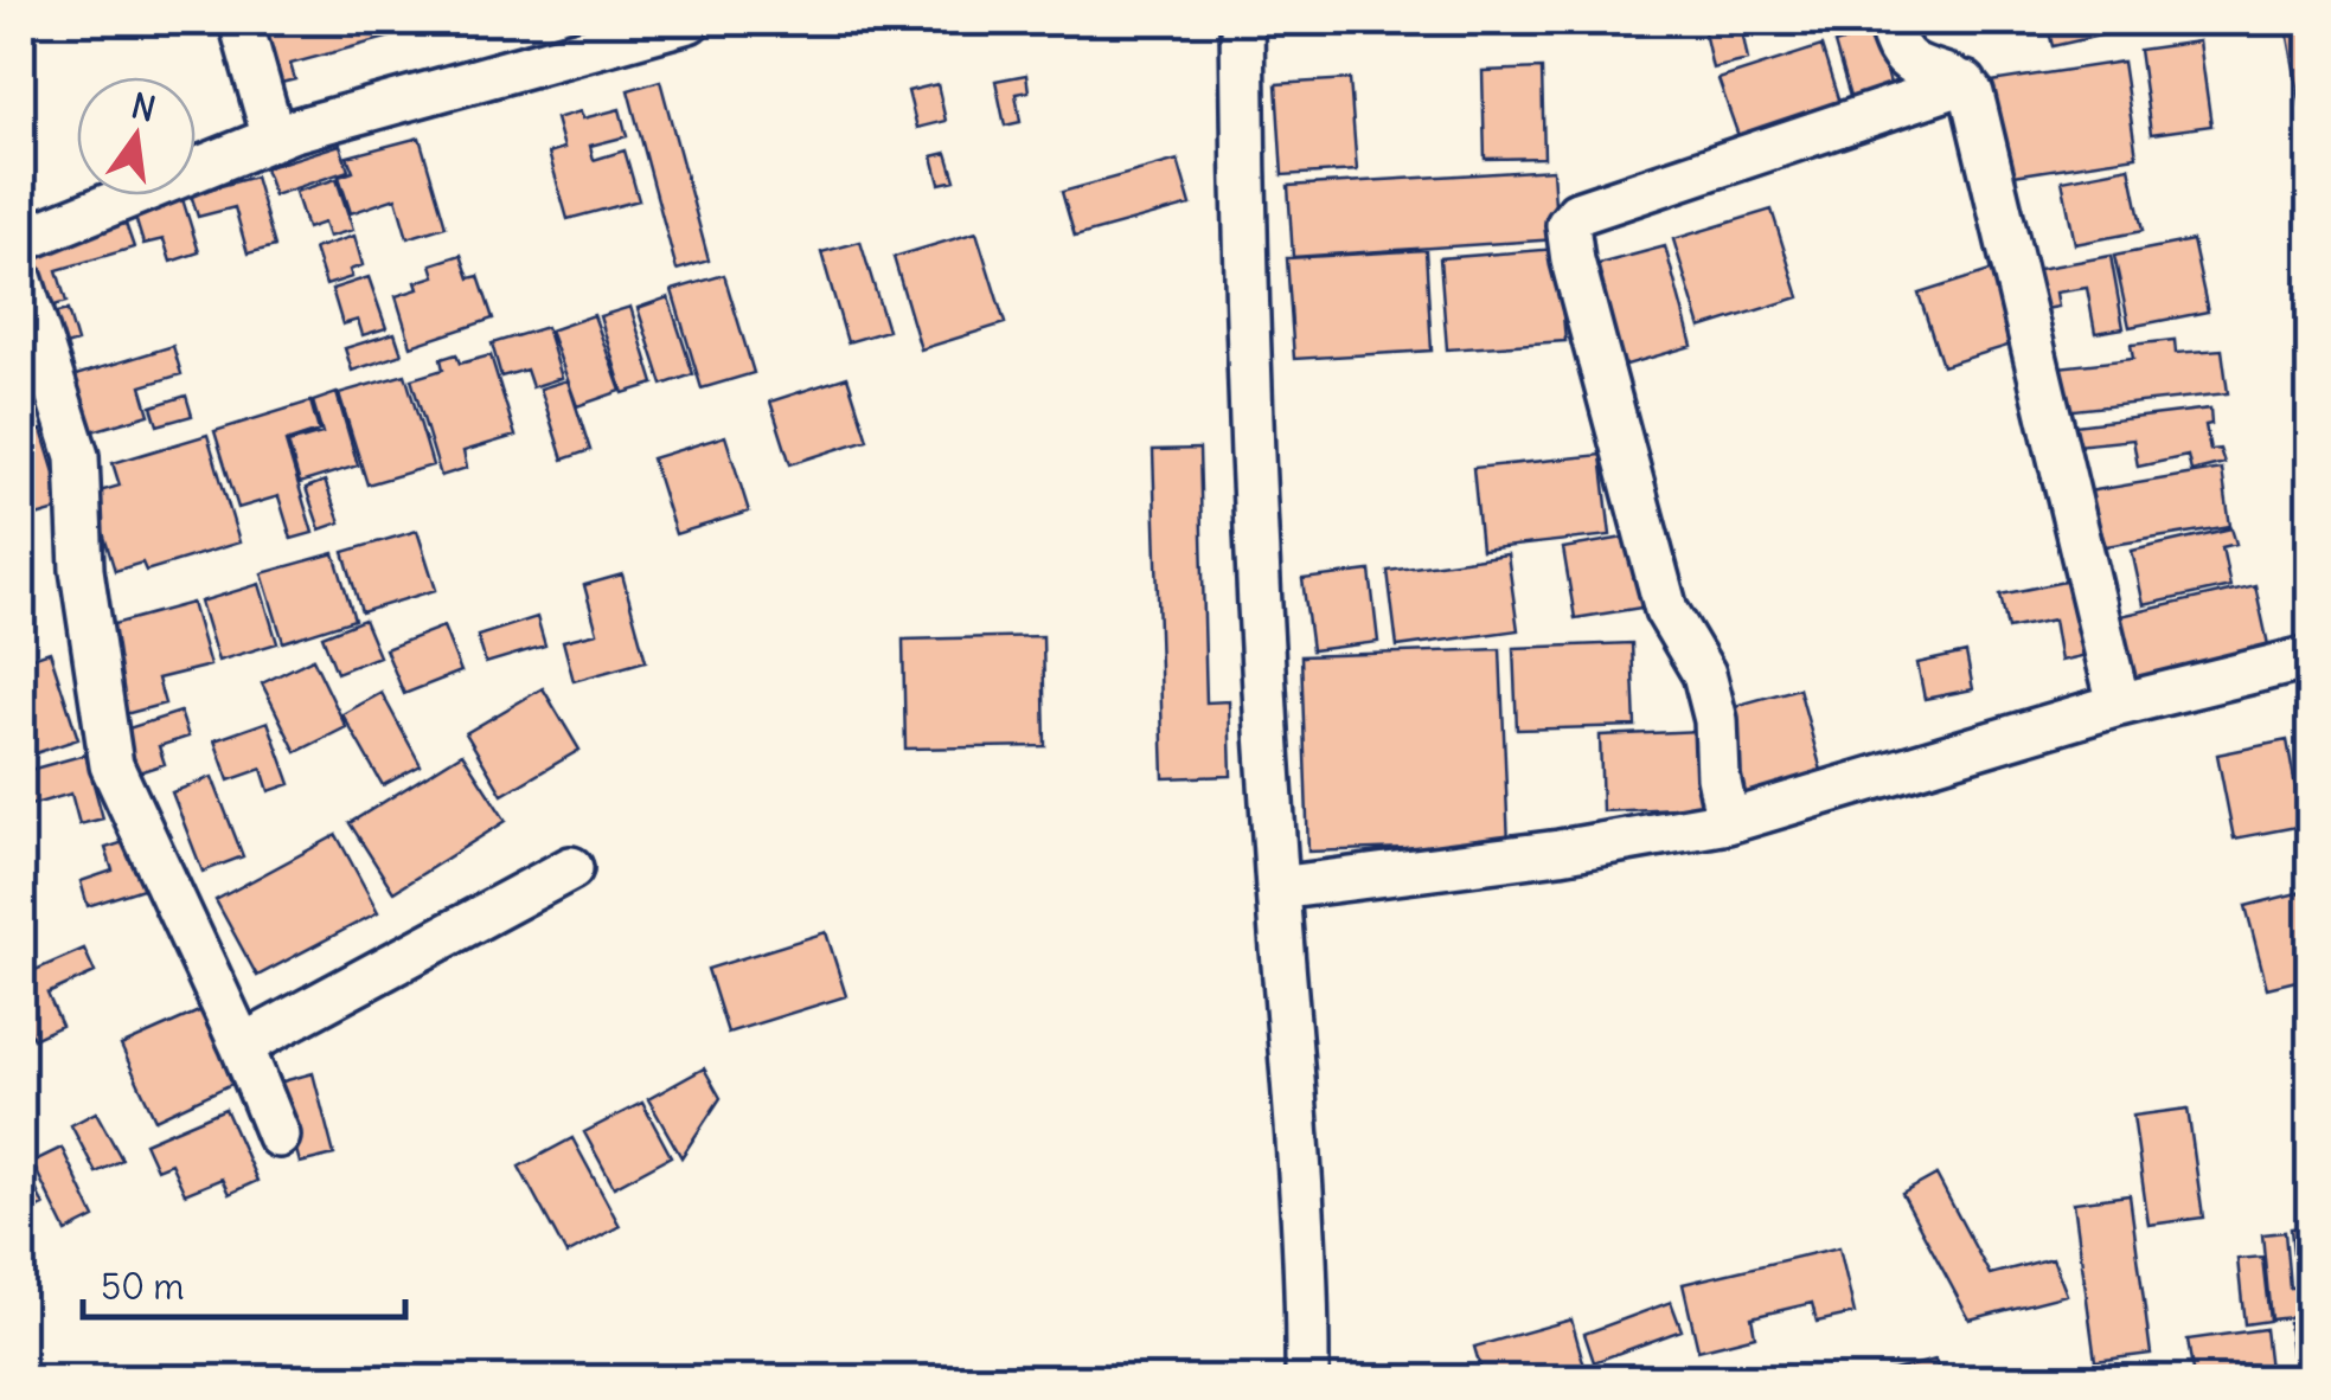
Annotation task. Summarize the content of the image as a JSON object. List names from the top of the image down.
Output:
{
  "scale_bar": "50 m",
  "north": "top"
}
